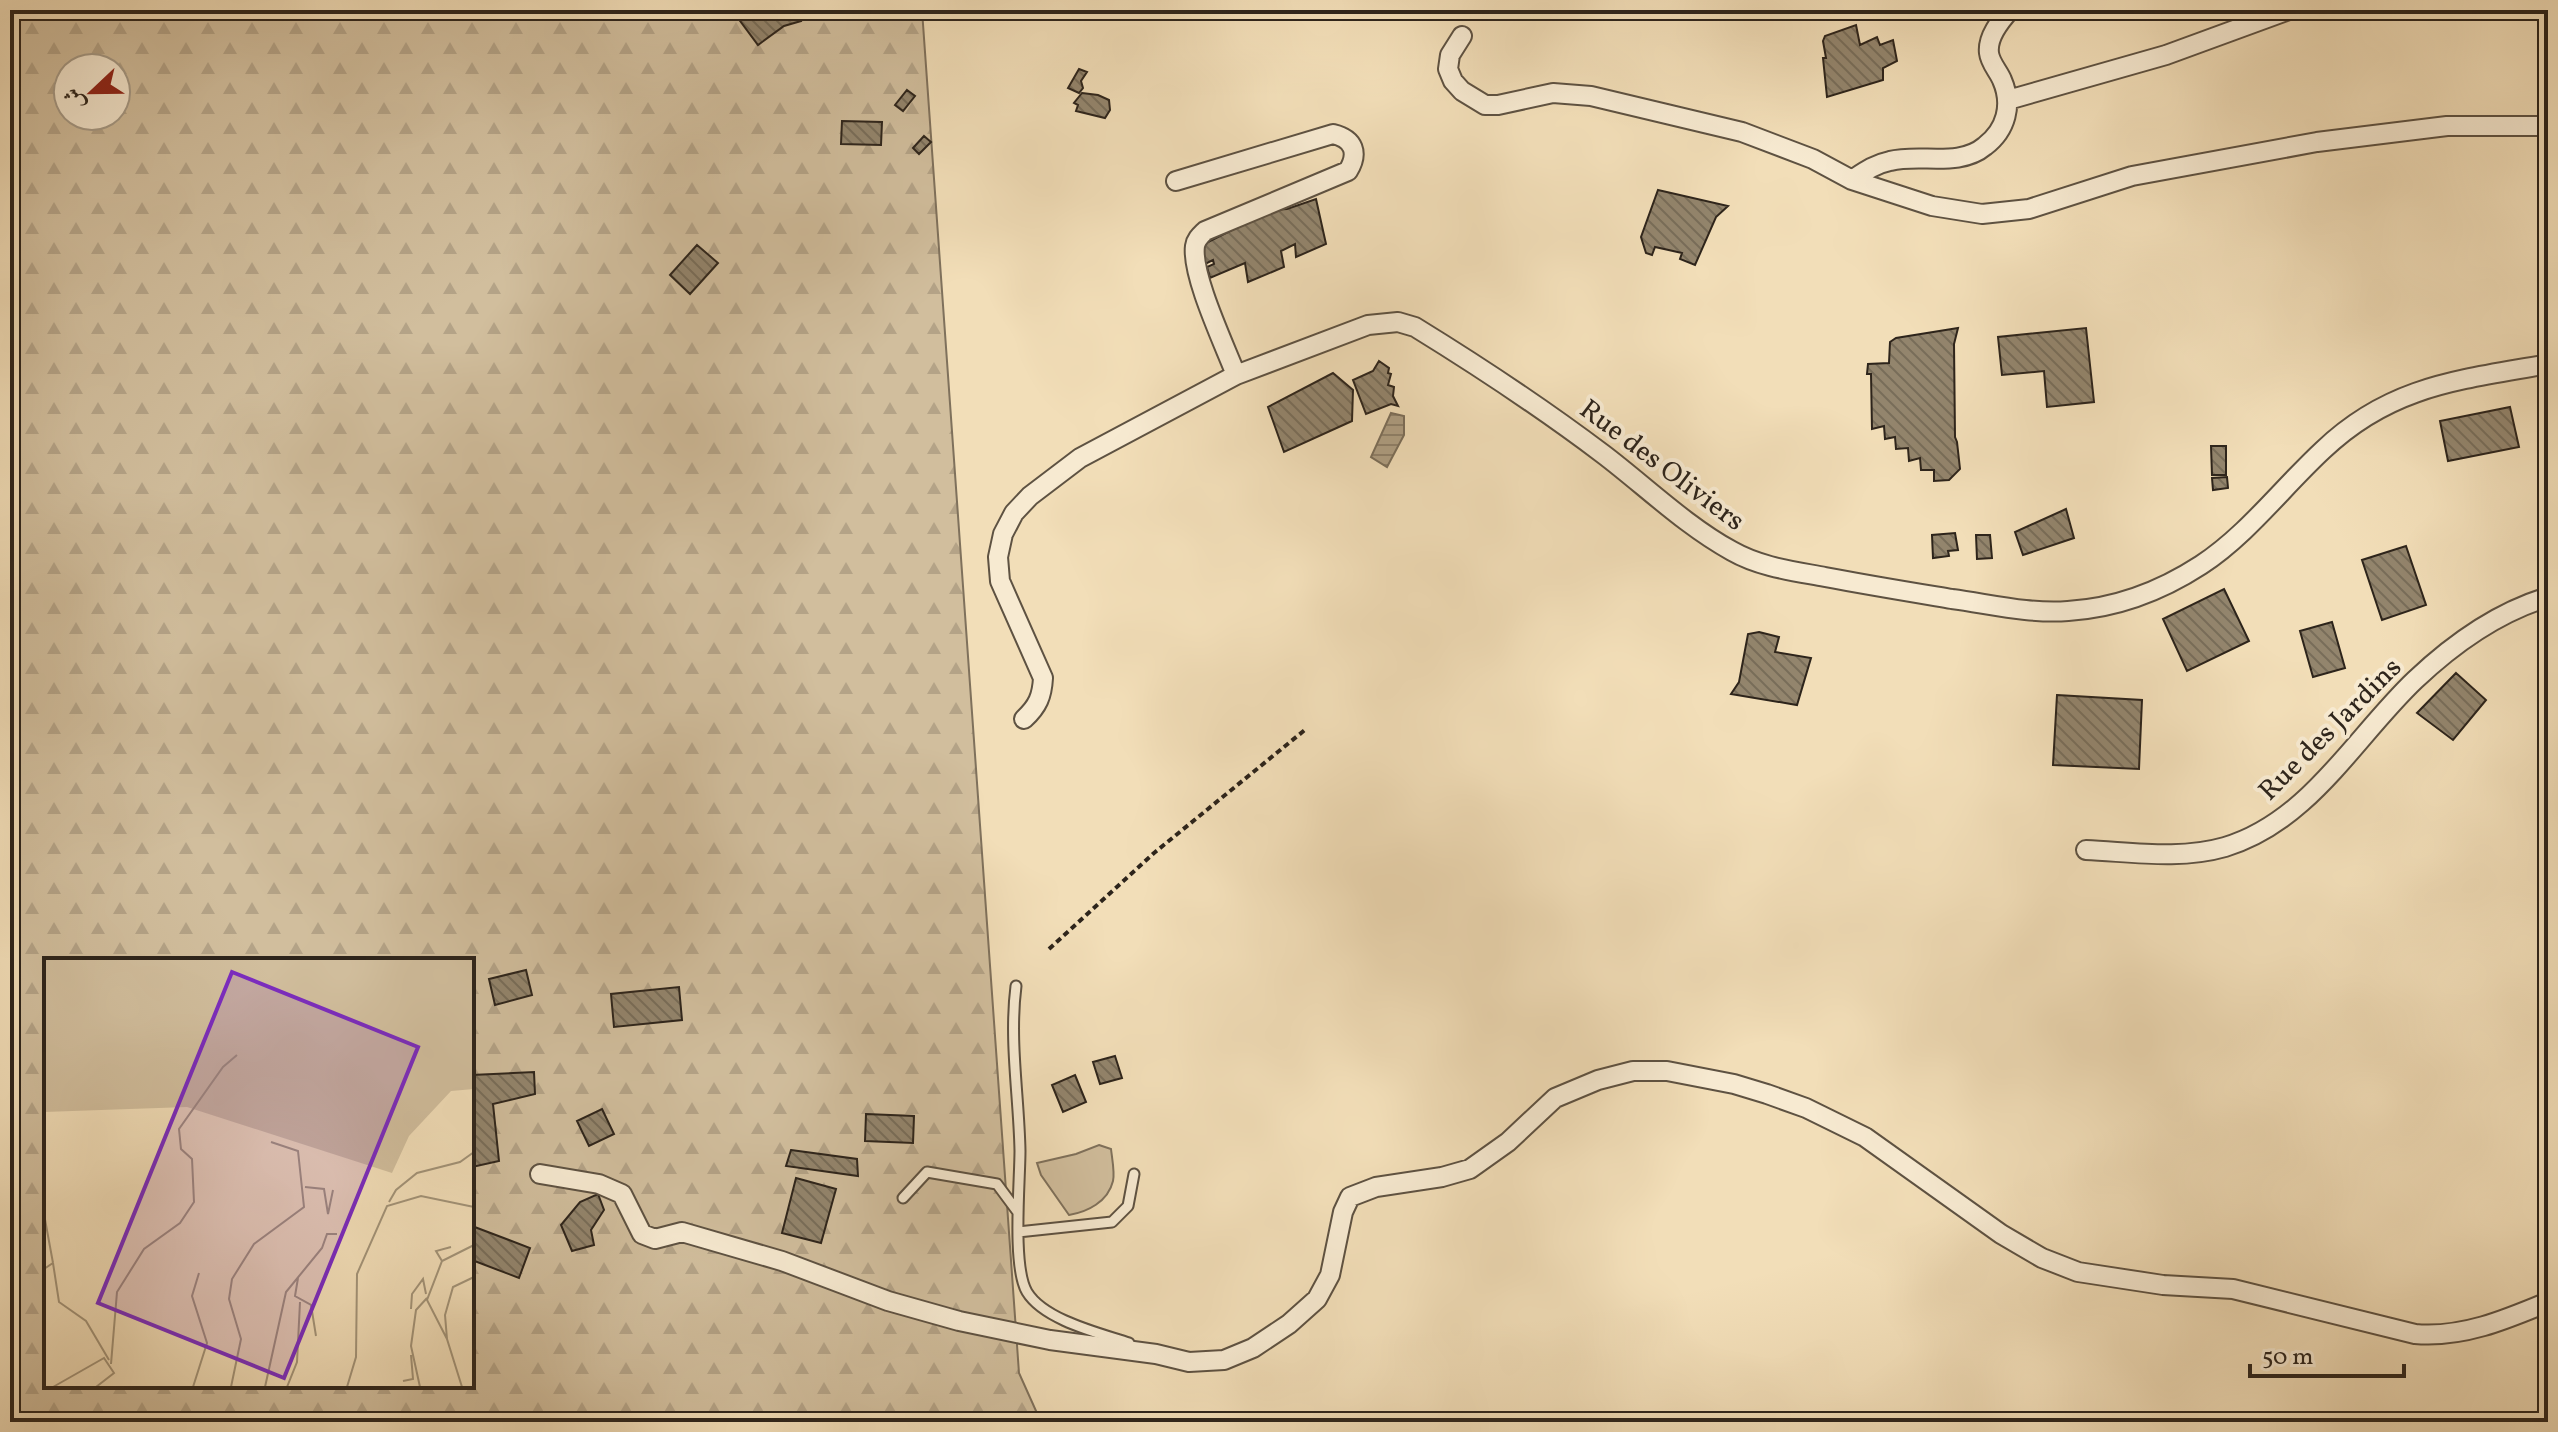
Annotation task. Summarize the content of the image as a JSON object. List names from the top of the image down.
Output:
{
  "streets": {
    "street": ["Rue des Oliviers", "Rue des Jardins"]
  },
  "scale_bar": "50 m",
  "north": "left"
}
